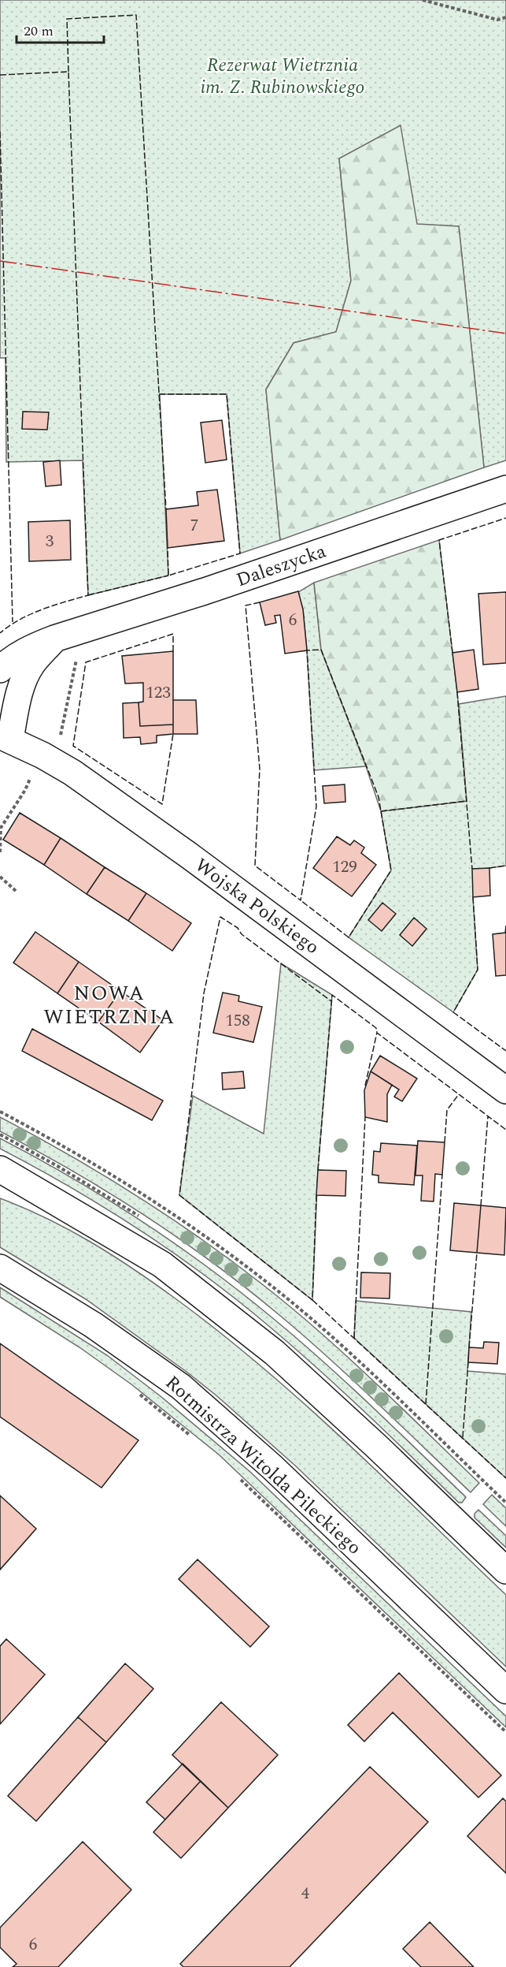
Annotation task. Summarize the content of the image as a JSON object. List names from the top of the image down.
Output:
{
  "streets": {
    "main road": ["Daleszycka", "Wojska Polskiego", "Rotmistrza Witolda Pileckiego"]
  },
  "districts": ["NOWA WIETRZNIA"],
  "parks": ["Rezerwat Wietrznia im. Z. Rubinowskiego"],
  "house_numbers": [
    "7",
    "3",
    "6",
    "123",
    "129",
    "158",
    "4",
    "6"
  ],
  "scale_bar": "20 m"
}
